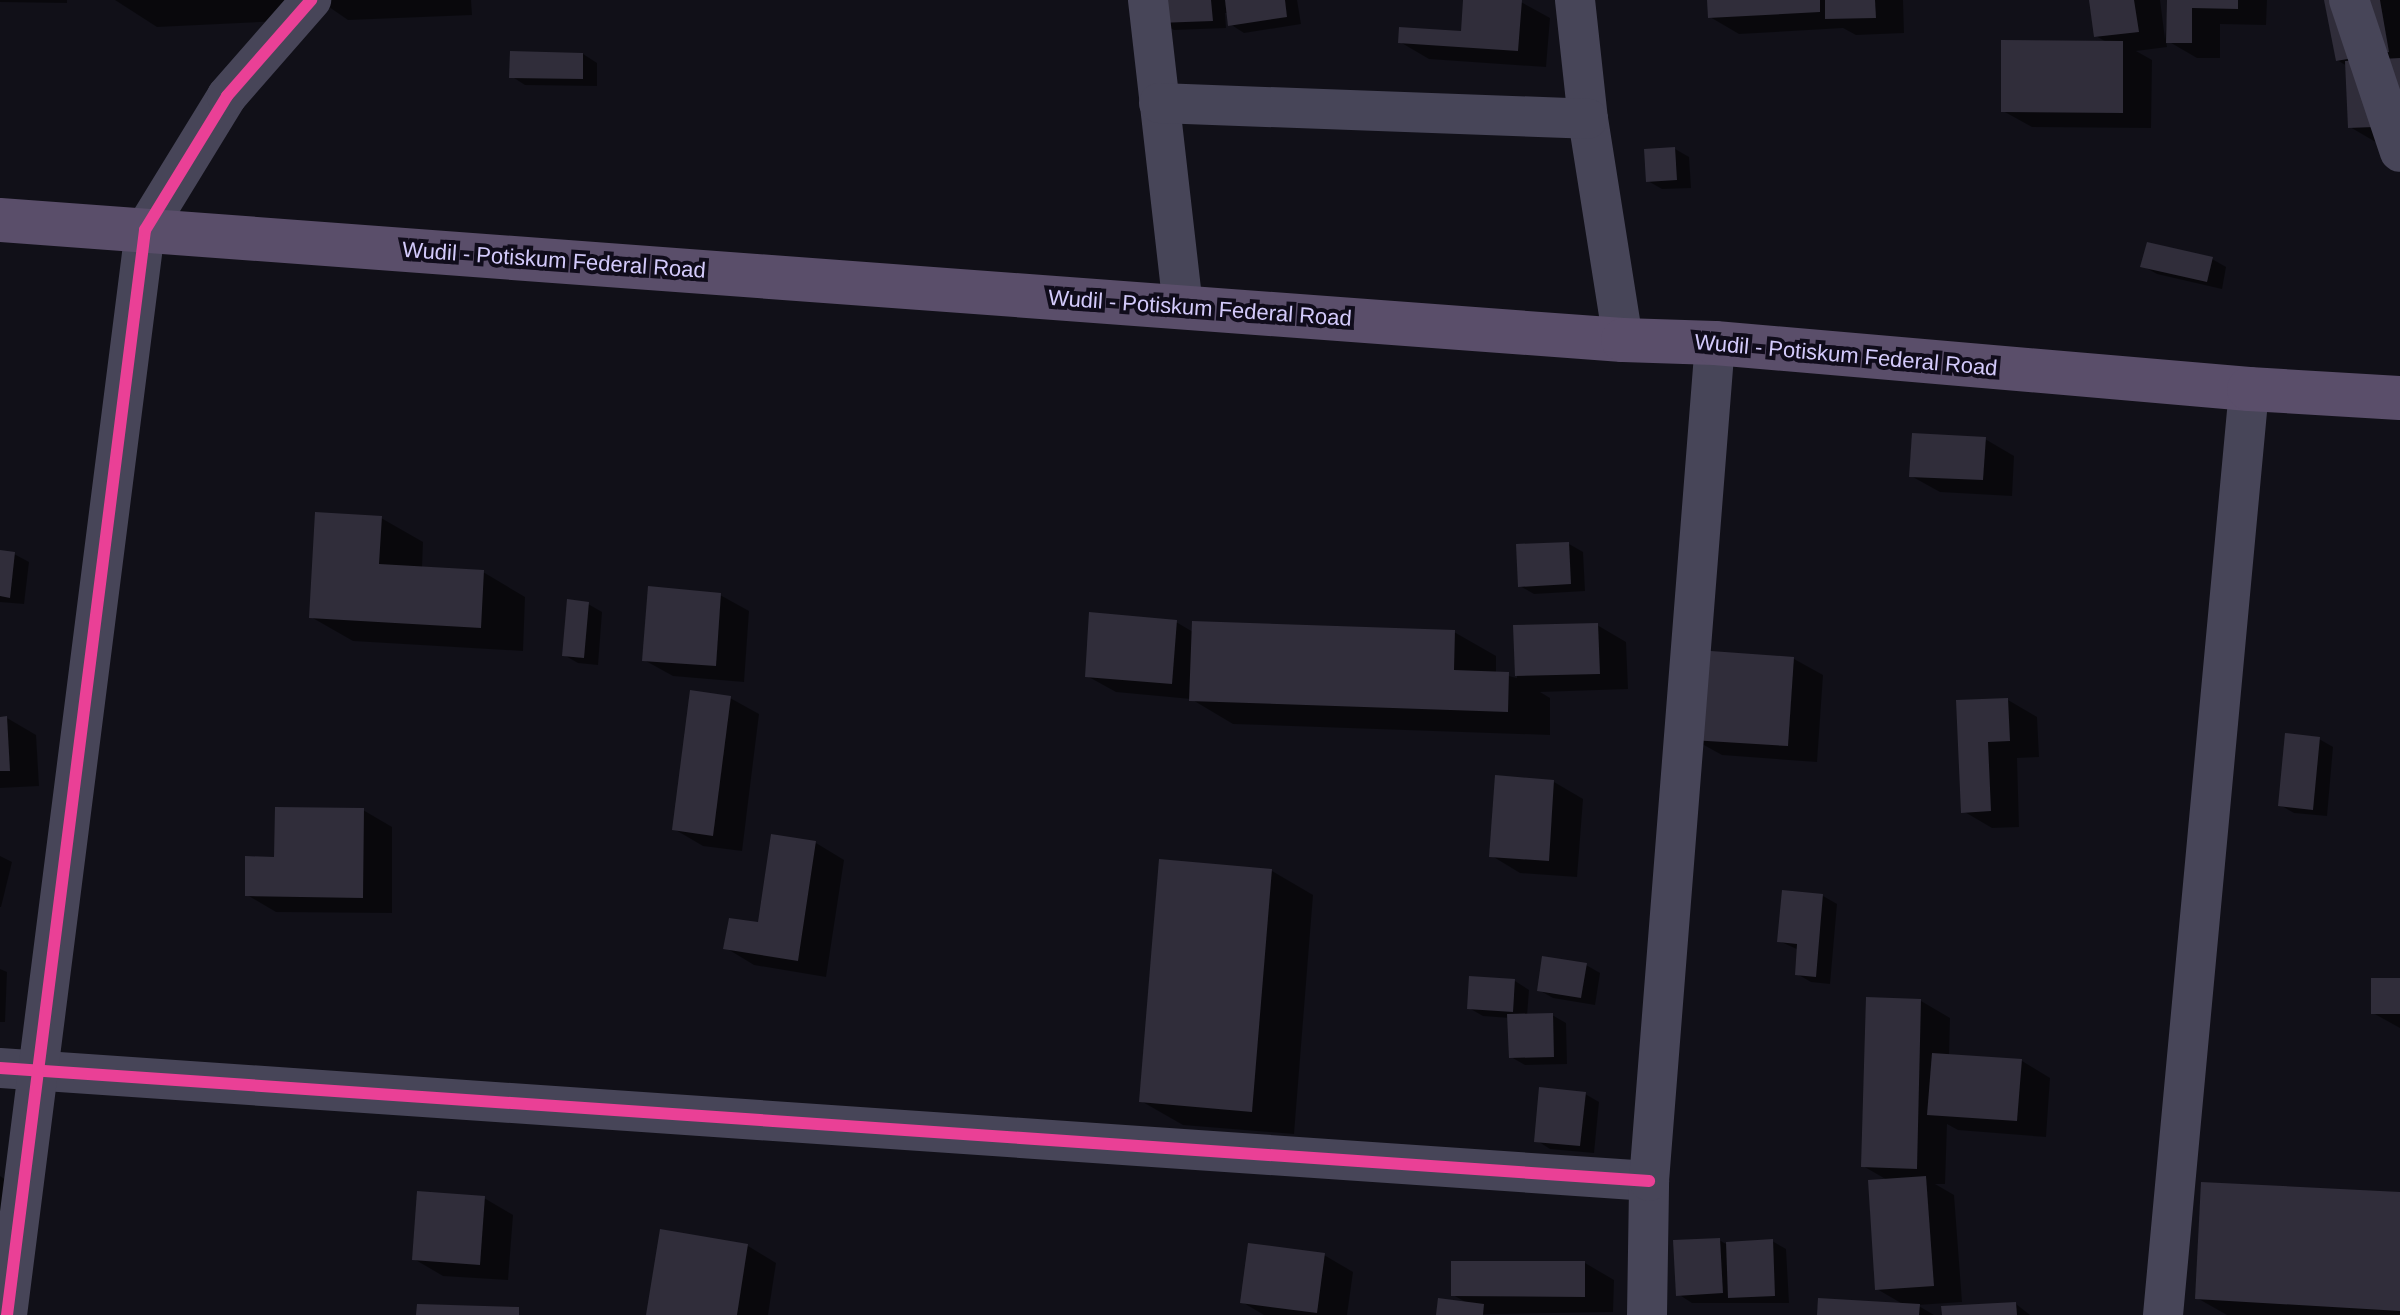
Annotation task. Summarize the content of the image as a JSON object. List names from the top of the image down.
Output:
{
  "streets": {
    "main road": ["Wudil - Potiskum Federal Road"]
  }
}
